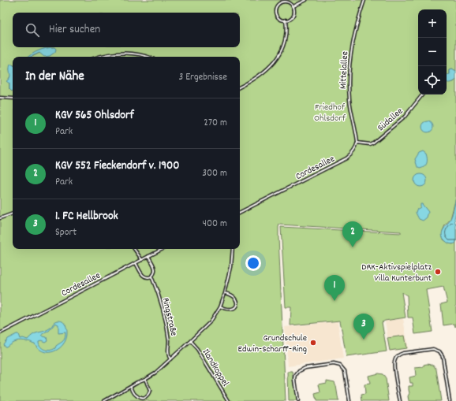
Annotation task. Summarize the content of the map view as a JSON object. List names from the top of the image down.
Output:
{
  "streets": {
    "street": [
      "Mittelallee",
      "Südallee",
      "Cordesallee",
      "Ringstraße",
      "Ilandkoppel"
    ]
  },
  "crossings": [
    ["Mittelallee", "Südallee"],
    ["Mittelallee", "Cordesallee"],
    ["Südallee", "Cordesallee"],
    ["Cordesallee", "Ringstraße"]
  ],
  "parks": ["Friedhof Ohlsdorf"],
  "places": ["DRK-Aktivspielplatz Villa Kunterbunt", "Grundschule Edwin-Scharff-Ring"],
  "page": {
    "map_buttons": ["+", "−"],
    "search": "Hier suchen",
    "heading": ["In der Nähe", "3 Ergebnisse"],
    "list": [
      {
        "mark": "1",
        "name": "KGV 565 Ohlsdorf",
        "note": "Park",
        "value": "270 m"
      },
      {
        "mark": "2",
        "name": "KGV 552 Fieckendorf v. 1900",
        "note": "Park",
        "value": "300 m"
      },
      {
        "mark": "3",
        "name": "1. FC Hellbrook",
        "note": "Sport",
        "value": "400 m"
      }
    ],
    "pins": ["2", "1", "3"]
  }
}
